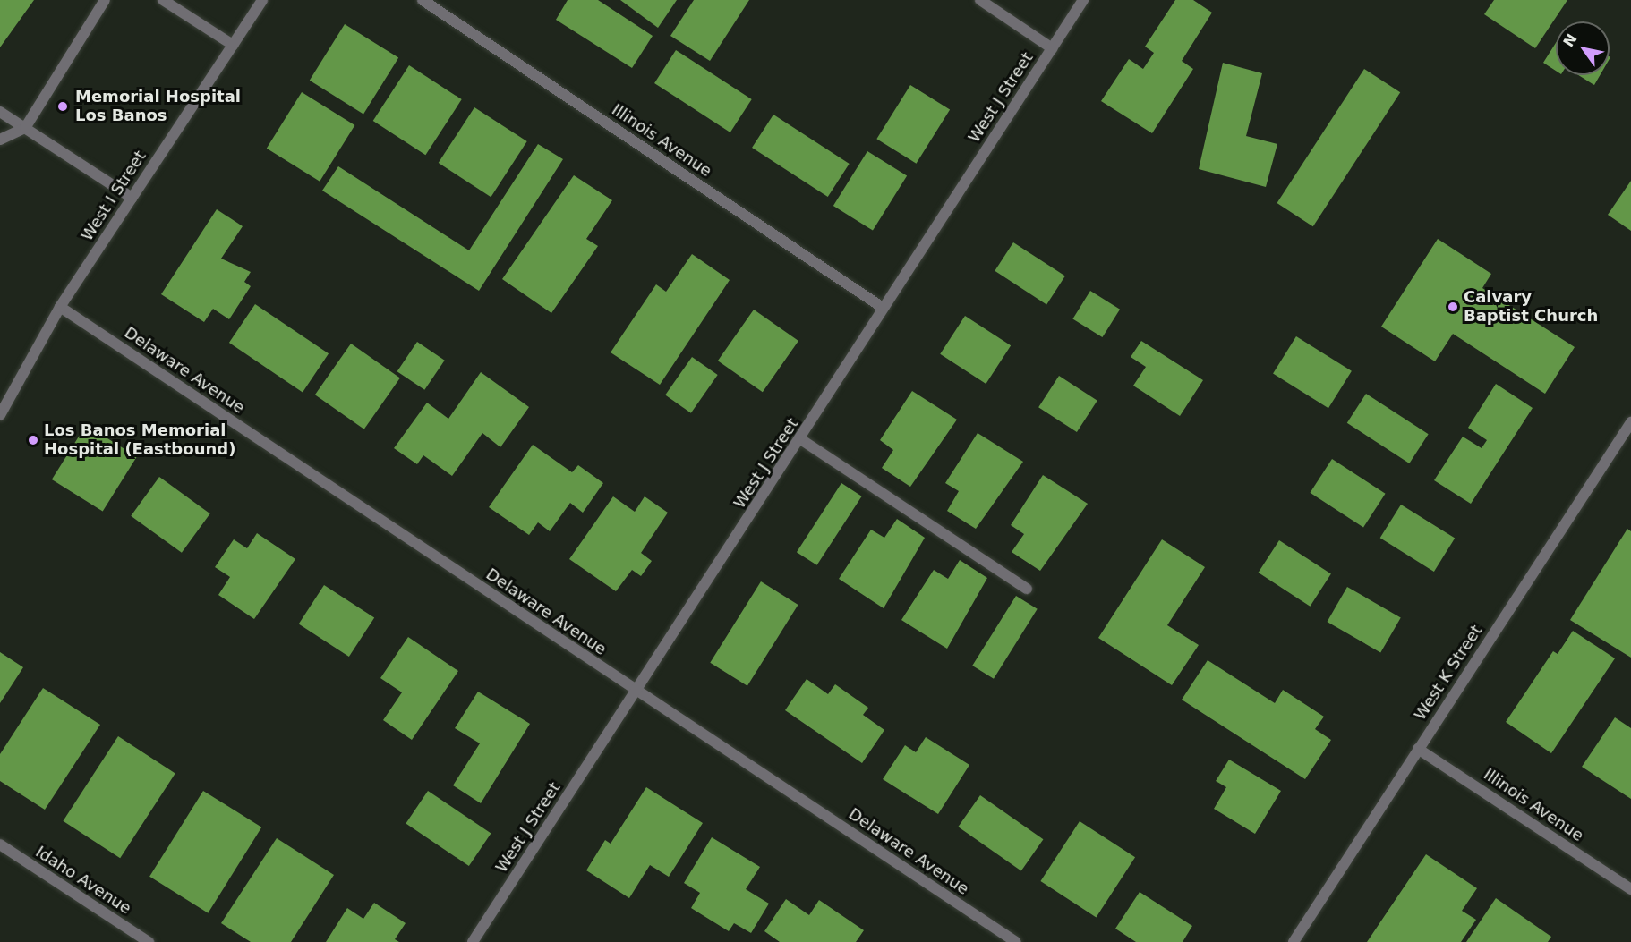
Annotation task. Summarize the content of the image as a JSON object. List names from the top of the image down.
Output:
{
  "streets": {
    "street": [
      "West J Street",
      "Illinois Avenue",
      "West I Street",
      "Delaware Avenue",
      "West K Street",
      "Idaho Avenue"
    ]
  },
  "crossings": [
    ["West J Street", "Illinois Avenue"],
    ["West J Street", "Delaware Avenue"],
    ["Illinois Avenue", "West K Street"],
    ["West I Street", "Delaware Avenue"]
  ],
  "places": ["Memorial Hospital Los Banos", "Calvary Baptist Church", "Los Banos Memorial Hospital (Eastbound)"],
  "north": "top left"
}
